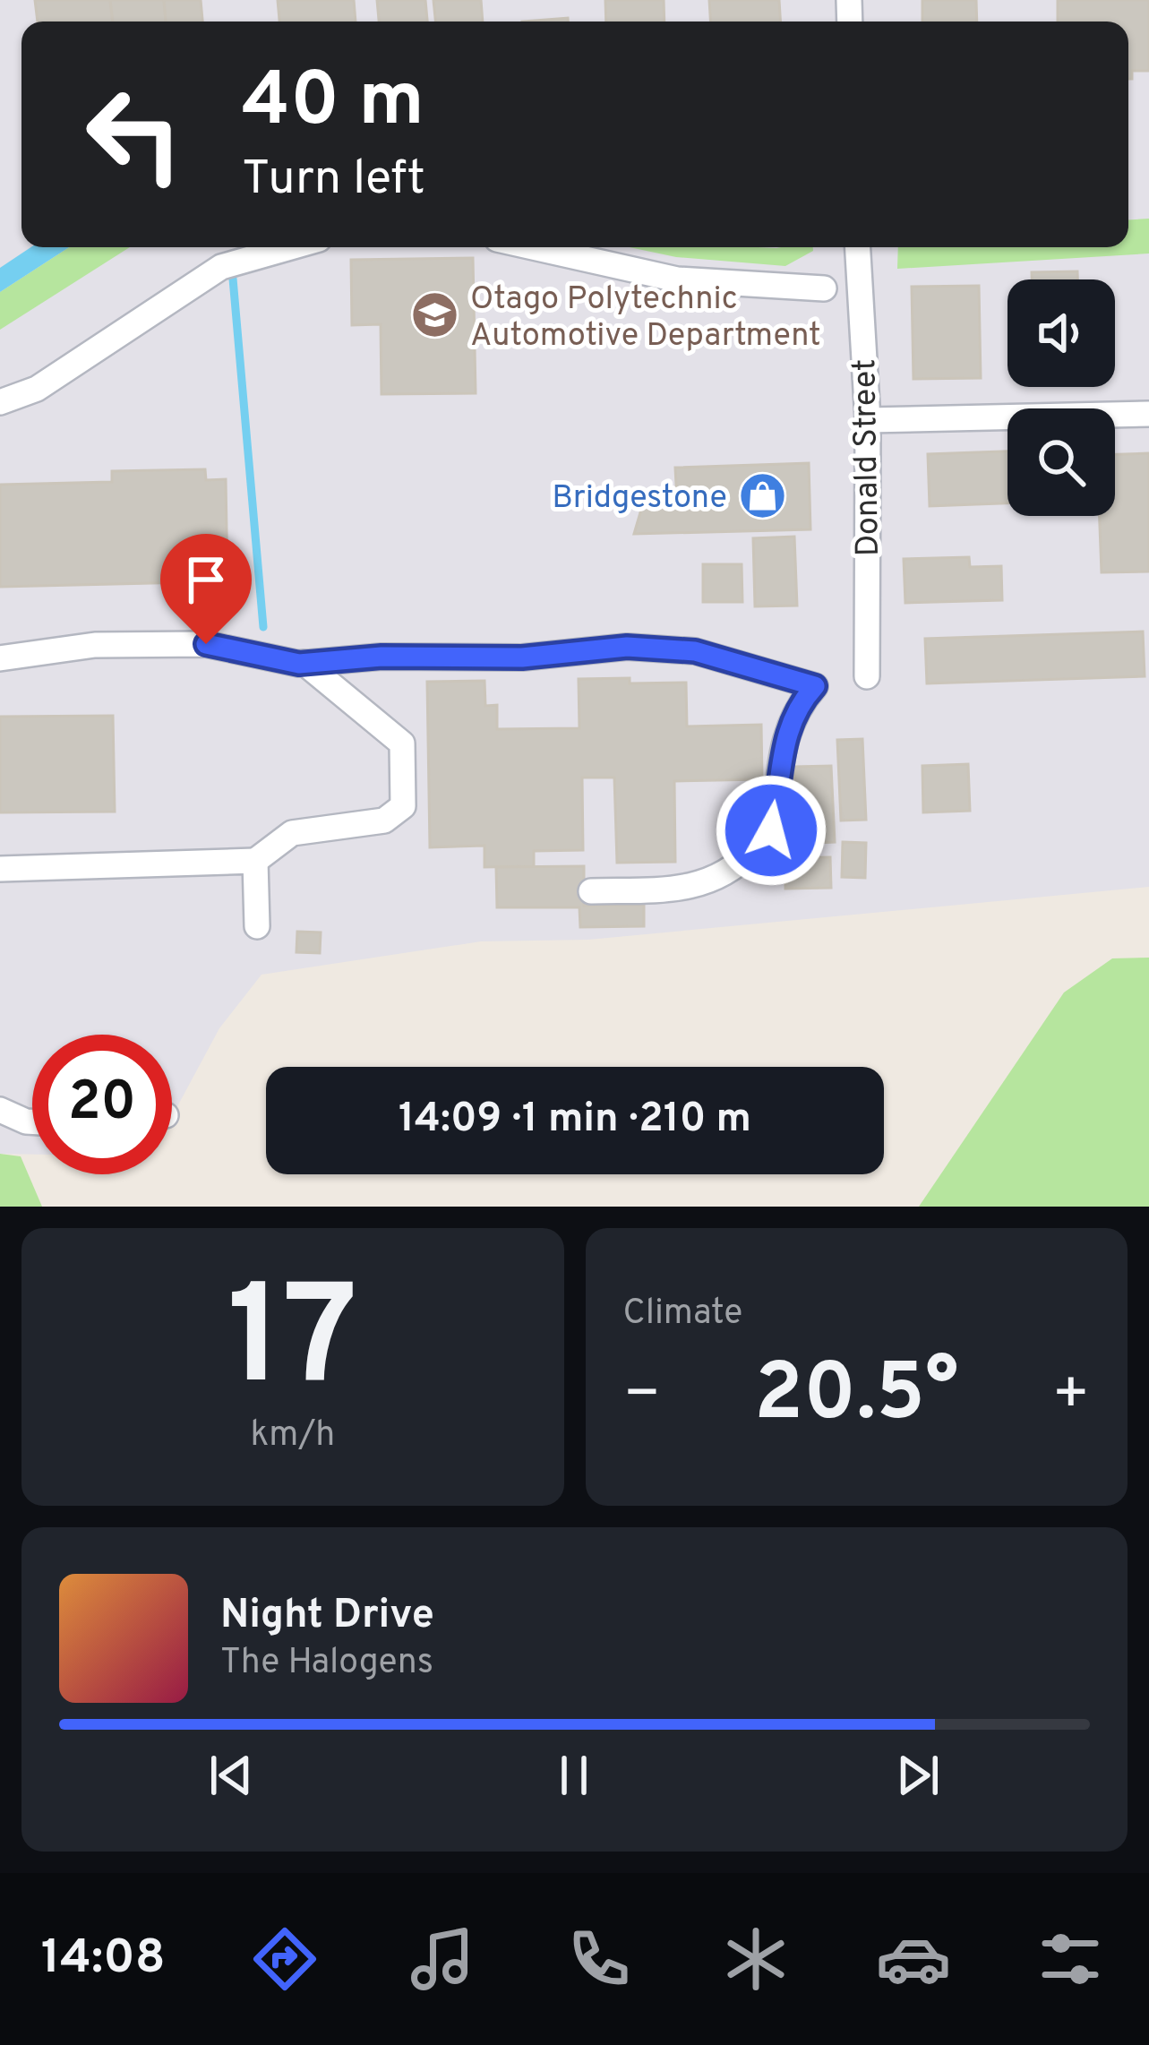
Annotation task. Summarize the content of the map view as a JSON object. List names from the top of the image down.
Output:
{
  "streets": {
    "street": ["Donald Street"]
  },
  "places": {
    "school or university": ["Otago Polytechnic Automotive Department"],
    "shop": ["Bridgestone"]
  },
  "page": {
    "turn": ["40 m", "Turn left"],
    "limit": "20",
    "trip": "14:09 · 1 min · 210 m",
    "tile": [
      ["17", "km/h"],
      "Climate"
    ],
    "heat": ["−", "20.5°", "+"],
    "song": ["Night Drive", "The Halogens"],
    "tabs": "14:08"
  }
}
